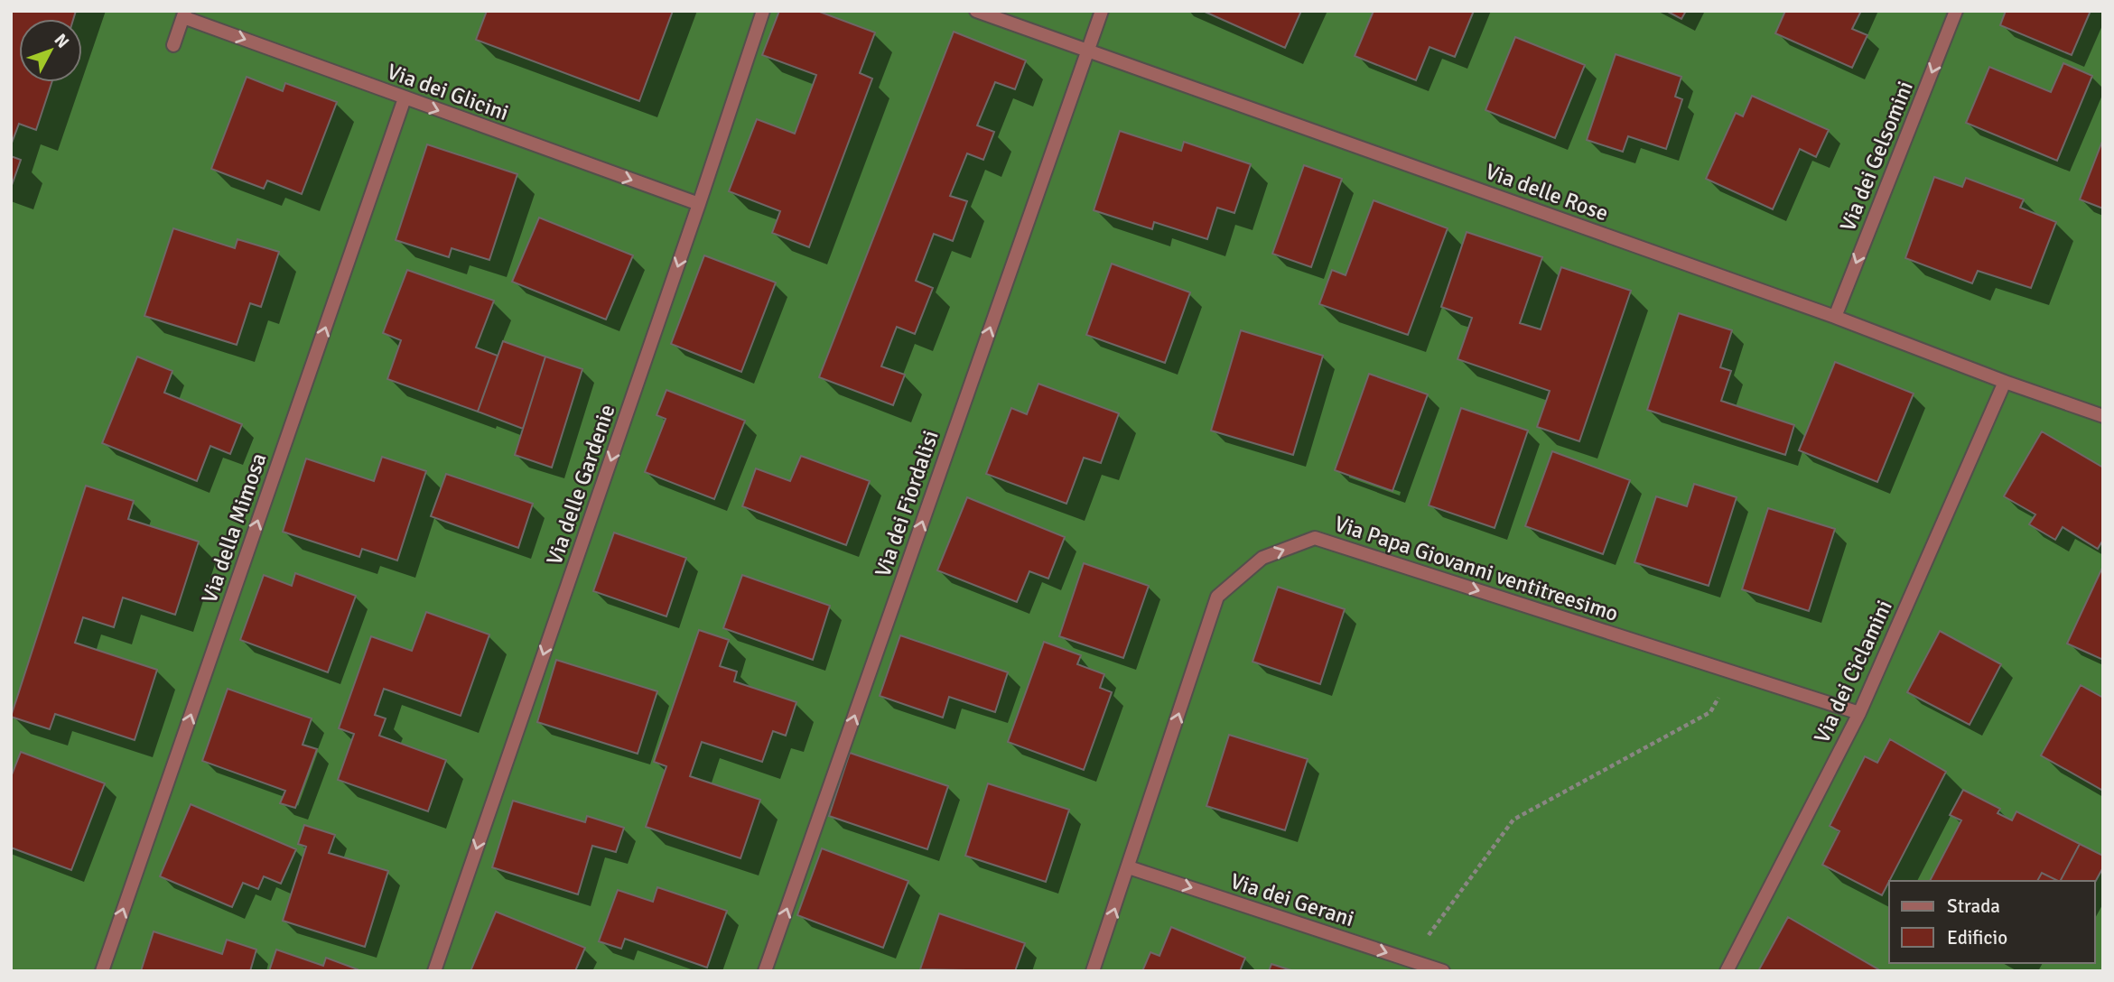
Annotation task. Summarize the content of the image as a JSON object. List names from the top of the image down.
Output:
{
  "streets": {
    "street": [
      "Via dei Glicini",
      "Via dei Gelsomini",
      "Via delle Rose",
      "Via delle Gardenie",
      "Via dei Fiordalisi",
      "Via della Mimosa",
      "Via Papa Giovanni ventitreesimo",
      "Via dei Ciclamini",
      "Via dei Gerani"
    ]
  },
  "crossings": [
    ["Via dei Glicini", "Via delle Gardenie"],
    ["Via dei Glicini", "Via della Mimosa"],
    ["Via dei Gelsomini", "Via delle Rose"],
    ["Via delle Rose", "Via dei Fiordalisi"],
    ["Via delle Rose", "Via dei Ciclamini"],
    ["Via Papa Giovanni ventitreesimo", "Via dei Ciclamini"],
    ["Via Papa Giovanni ventitreesimo", "Via dei Gerani"]
  ],
  "one_way": [
    "Via dei Glicini",
    "Via dei Gelsomini",
    "Via delle Gardenie",
    "Via dei Fiordalisi",
    "Via della Mimosa",
    "Via dei Gerani"
  ],
  "legend": ["Strada", "Edificio"],
  "north": "top right"
}
